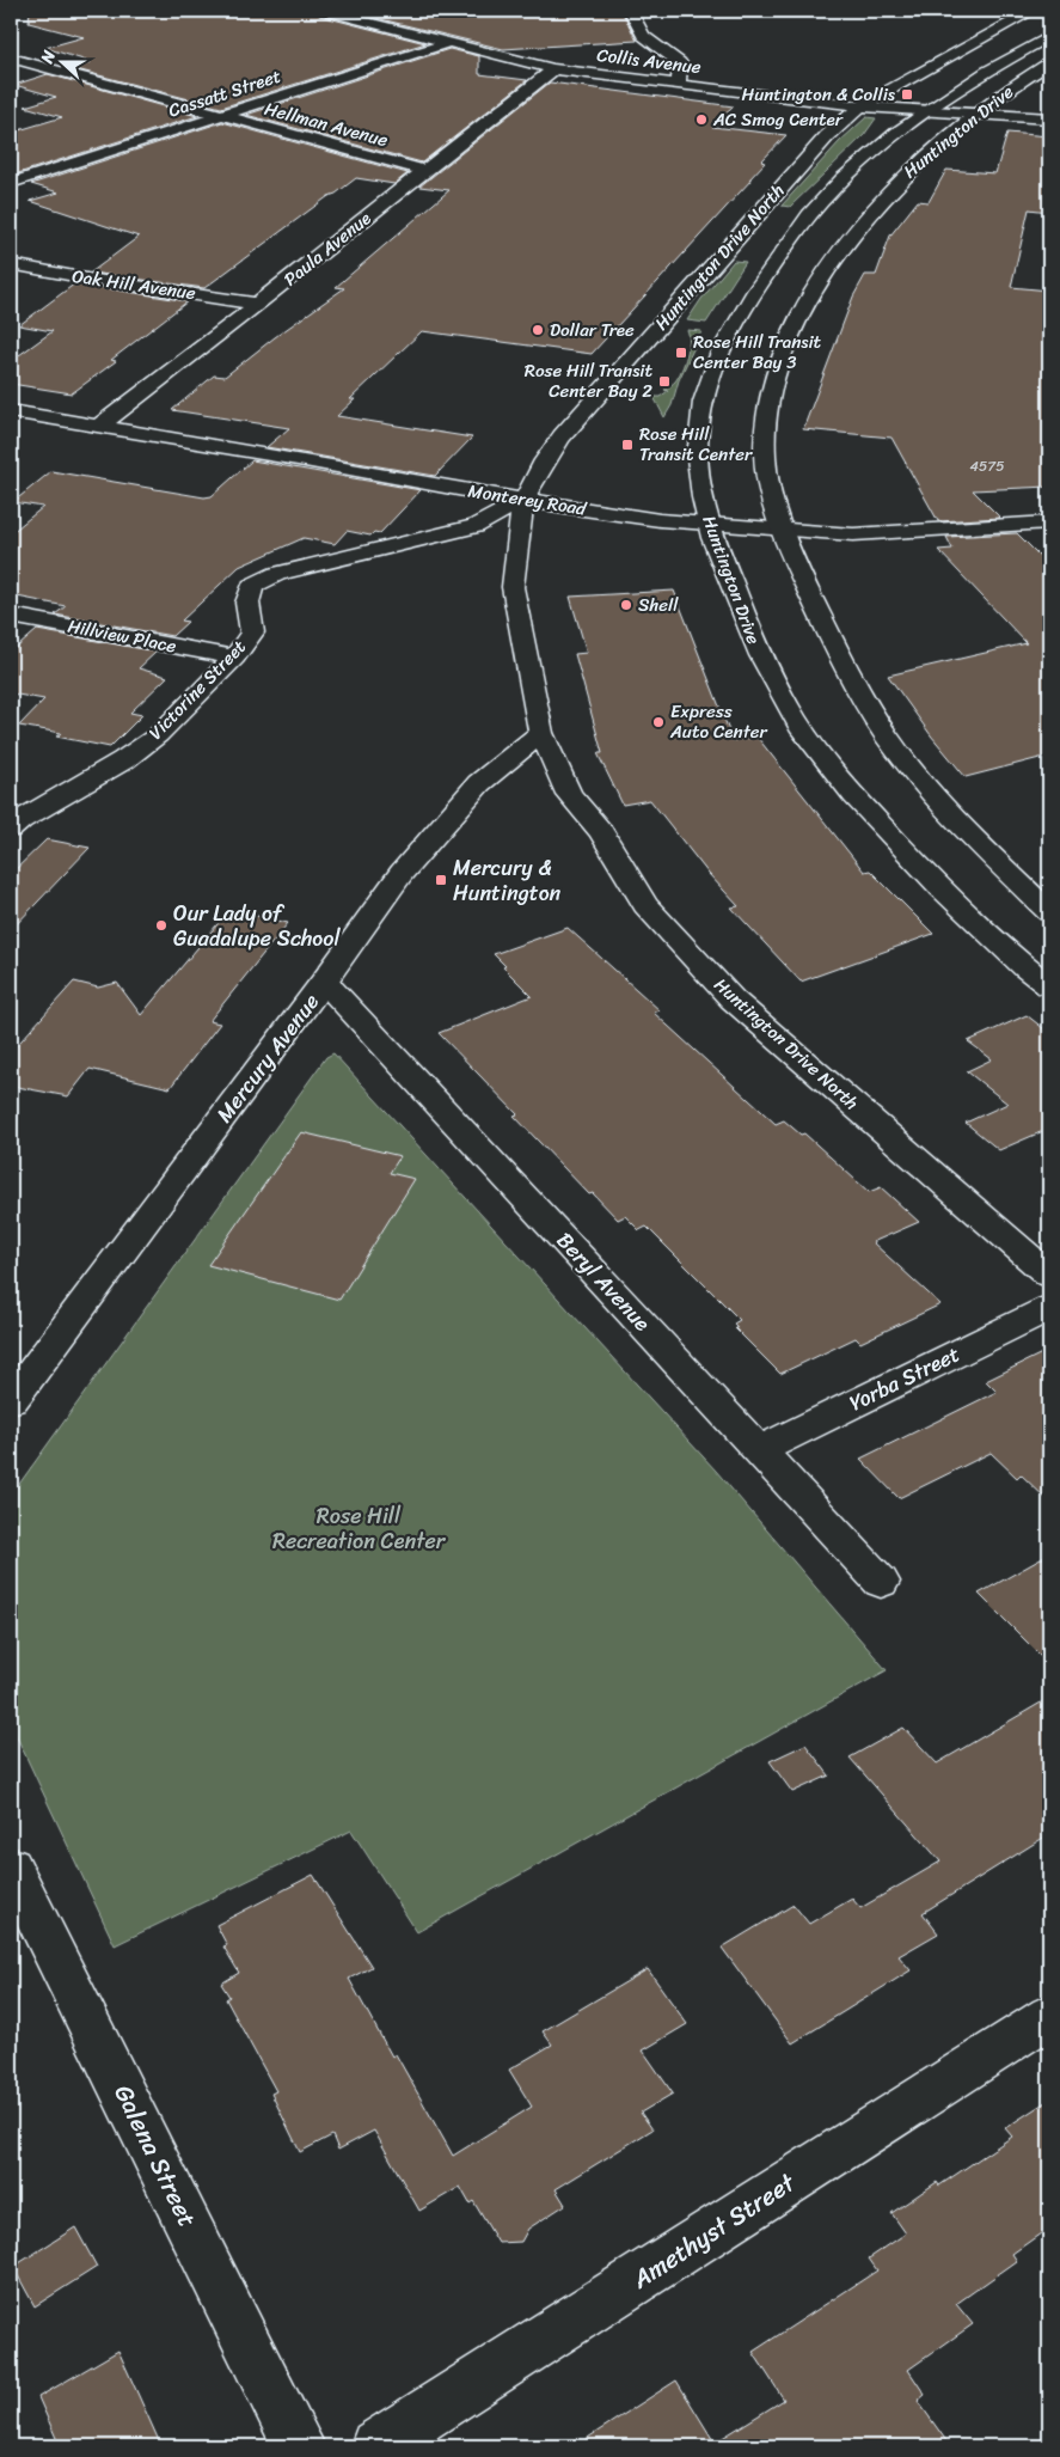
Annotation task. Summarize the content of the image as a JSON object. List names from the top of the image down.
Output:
{
  "streets": {
    "street": [
      "Collis Avenue",
      "Cassatt Street",
      "Hellman Avenue",
      "Huntington Drive",
      "Paula Avenue",
      "Huntington Drive North",
      "Oak Hill Avenue",
      "Monterey Road",
      "Hillview Place",
      "Victorine Street",
      "Mercury Avenue",
      "Beryl Avenue",
      "Yorba Street",
      "Galena Street",
      "Amethyst Street"
    ]
  },
  "crossings": [
    ["Collis Avenue", "Cassatt Street"],
    ["Collis Avenue", "Huntington Drive"],
    ["Collis Avenue", "Paula Avenue"],
    ["Collis Avenue", "Huntington Drive North"],
    ["Cassatt Street", "Hellman Avenue"],
    ["Hellman Avenue", "Paula Avenue"],
    ["Huntington Drive", "Monterey Road"],
    ["Paula Avenue", "Oak Hill Avenue"],
    ["Paula Avenue", "Monterey Road"],
    ["Huntington Drive North", "Monterey Road"],
    ["Huntington Drive North", "Victorine Street"],
    ["Huntington Drive North", "Mercury Avenue"],
    ["Monterey Road", "Victorine Street"],
    ["Hillview Place", "Victorine Street"],
    ["Mercury Avenue", "Beryl Avenue"],
    ["Beryl Avenue", "Yorba Street"]
  ],
  "parks": ["Rose Hill Recreation Center"],
  "places": {
    "transit": [
      "Huntington & Collis",
      "Rose Hill Transit Center Bay 3",
      "Rose Hill Transit Center Bay 2",
      "Rose Hill Transit Center",
      "Mercury & Huntington"
    ],
    "other": [
      "AC Smog Center",
      "Dollar Tree",
      "Shell",
      "Express Auto Center",
      "Our Lady of Guadalupe School"
    ]
  },
  "house_numbers": ["4575"],
  "north": "left"
}
